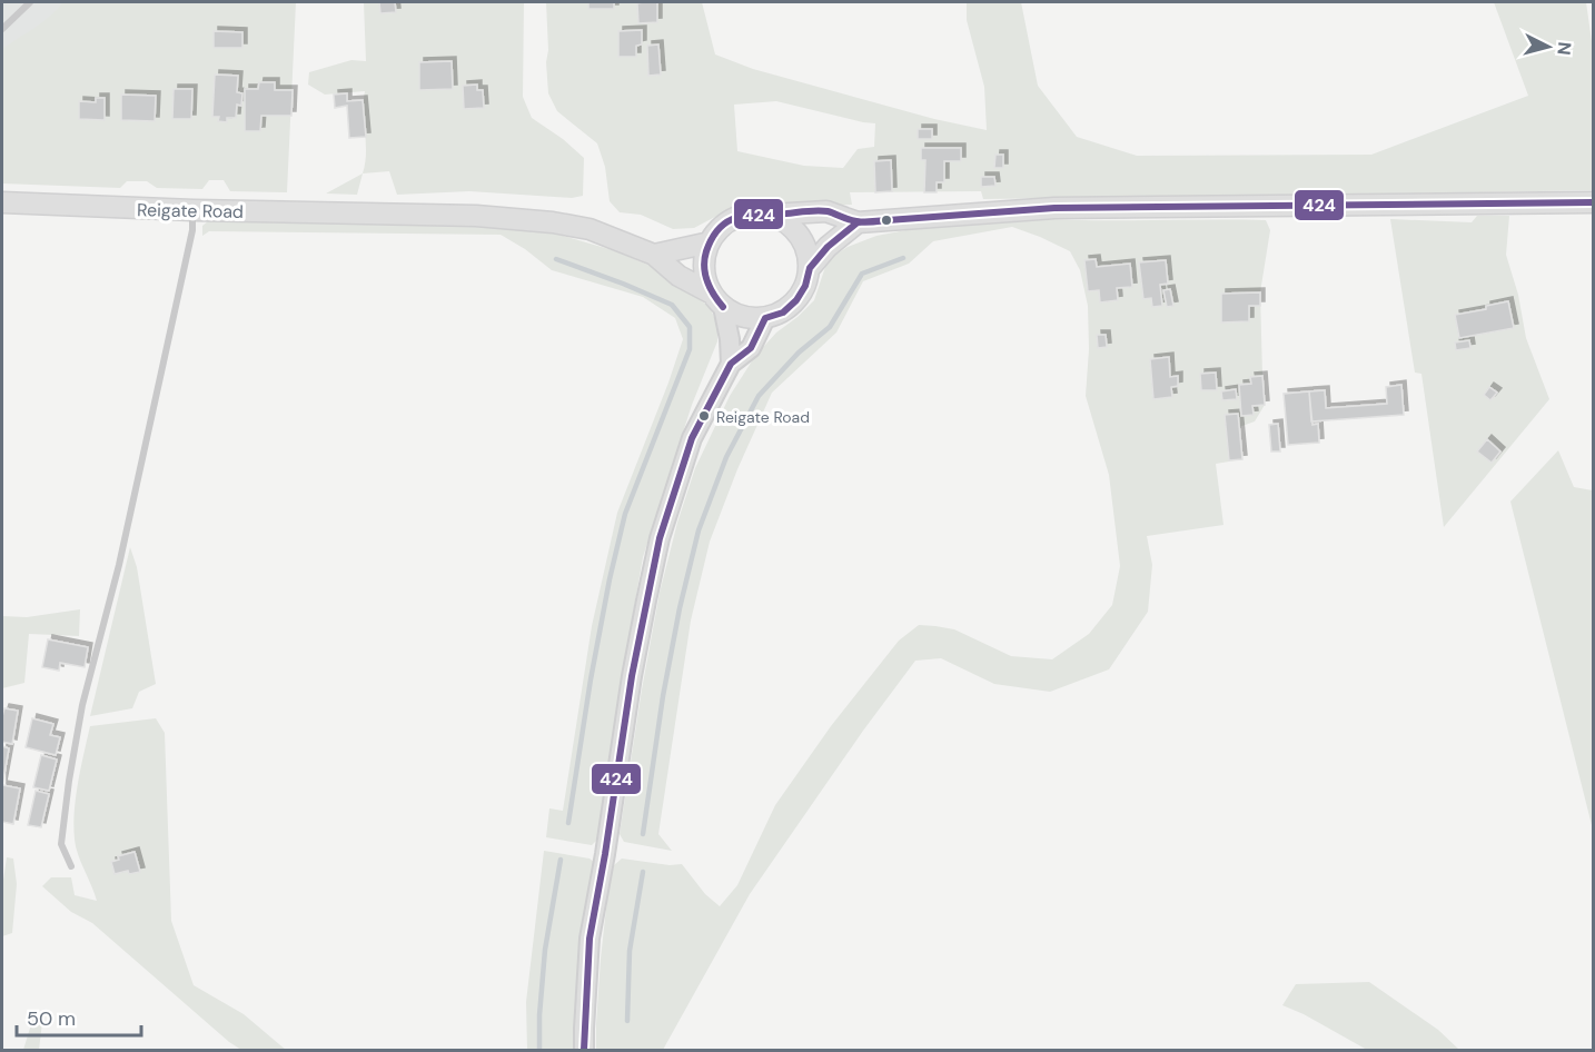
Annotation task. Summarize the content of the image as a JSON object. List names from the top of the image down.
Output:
{
  "streets": {
    "main road": ["Reigate Road"]
  },
  "places": ["Reigate Road"],
  "lines": ["transit line 424"],
  "scale_bar": "50 m",
  "north": "right"
}
